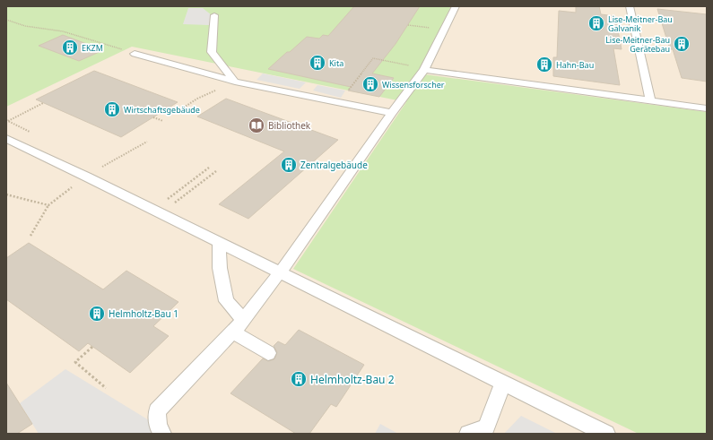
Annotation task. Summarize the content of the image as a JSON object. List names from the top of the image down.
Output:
{
  "places": {
    "building": [
      "Lise-Meitner-Bau Galvanik",
      "Lise-Meitner-Bau Gerätebau",
      "EKZM",
      "Kita",
      "Hahn-Bau",
      "Wissensforscher",
      "Wirtschaftsgebäude",
      "Zentralgebäude",
      "Helmholtz-Bau 1",
      "Helmholtz-Bau 2"
    ],
    "library": ["Bibliothek"]
  }
}
